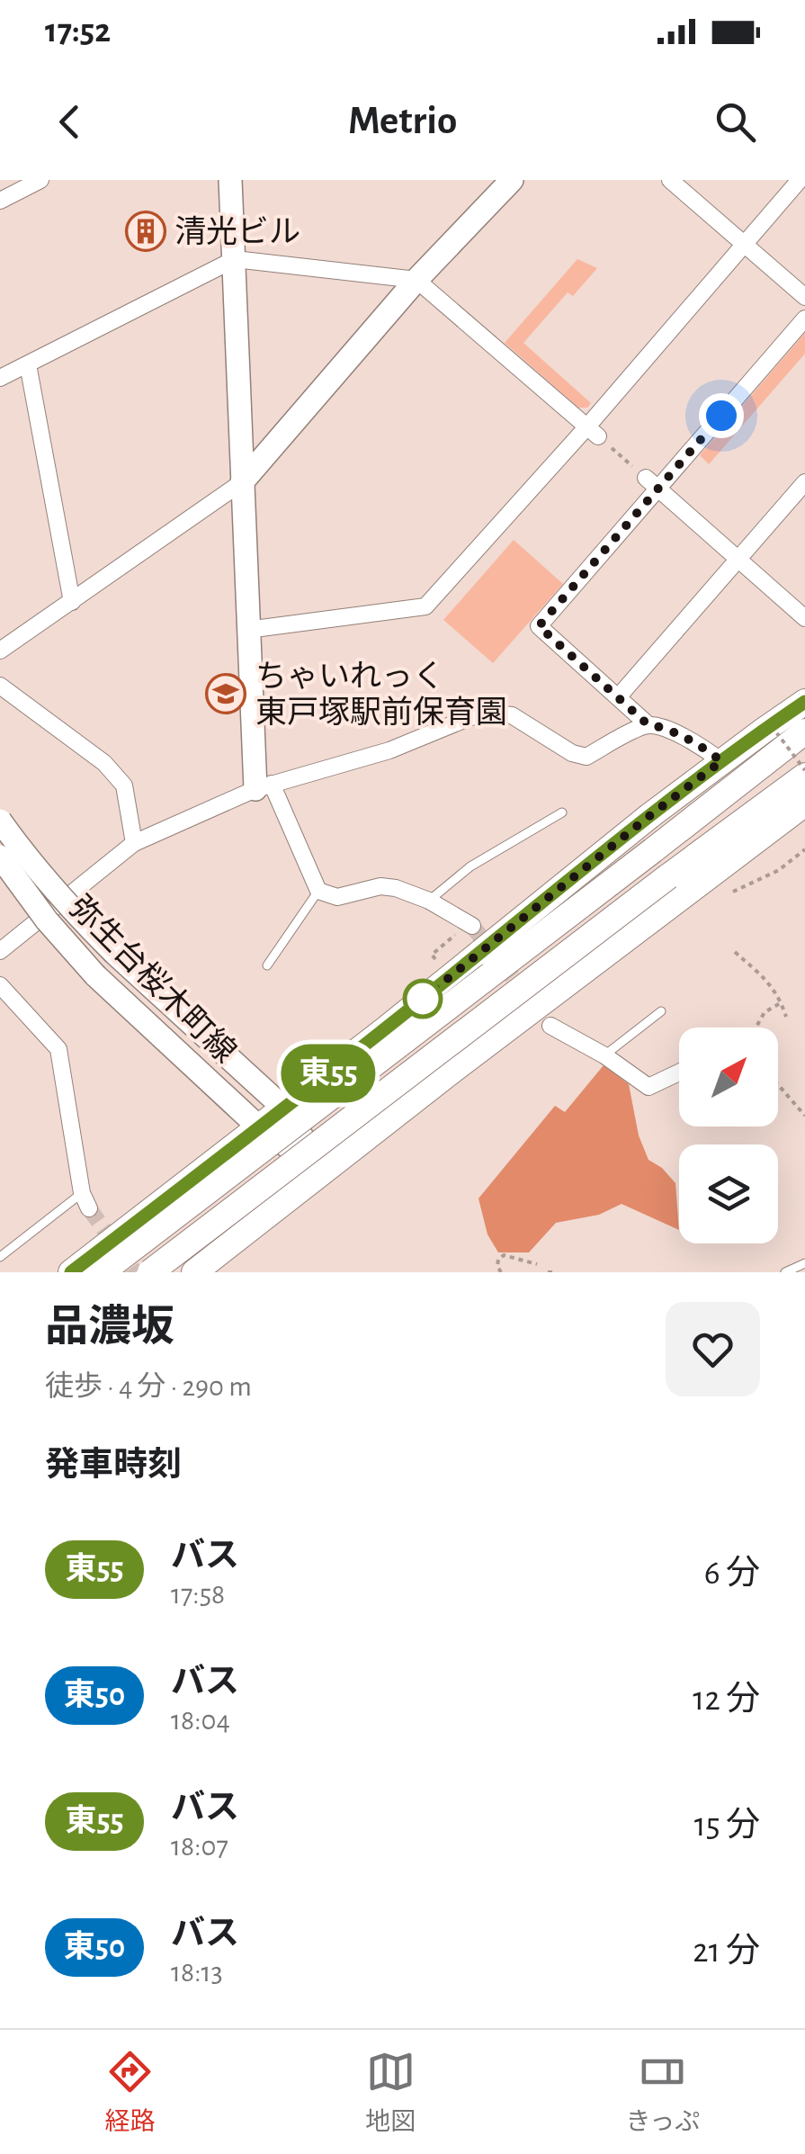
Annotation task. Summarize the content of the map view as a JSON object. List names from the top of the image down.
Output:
{
  "streets": {
    "street": ["弥生台桜木町線"]
  },
  "places": {
    "building": ["清光ビル"],
    "school or university": ["ちゃいれっく 東戸塚駅前保育園"]
  },
  "lines": ["bus line 東55"],
  "north": "top right",
  "page": {
    "status": "17:52",
    "header": "Metrio",
    "on_map": "東55",
    "heading": [
      ["品濃坂", "徒歩 · 4 分 · 290 m"],
      "発車時刻"
    ],
    "list": [
      {
        "mark": "東55",
        "name": "バス",
        "note": "17:58",
        "value": "6 分"
      },
      {
        "mark": "東50",
        "name": "バス",
        "note": "18:04",
        "value": "12 分"
      },
      {
        "mark": "東55",
        "name": "バス",
        "note": "18:07",
        "value": "15 分"
      },
      {
        "mark": "東50",
        "name": "バス",
        "note": "18:13",
        "value": "21 分"
      }
    ],
    "tabs": ["経路", "地図", "きっぷ"]
  }
}
